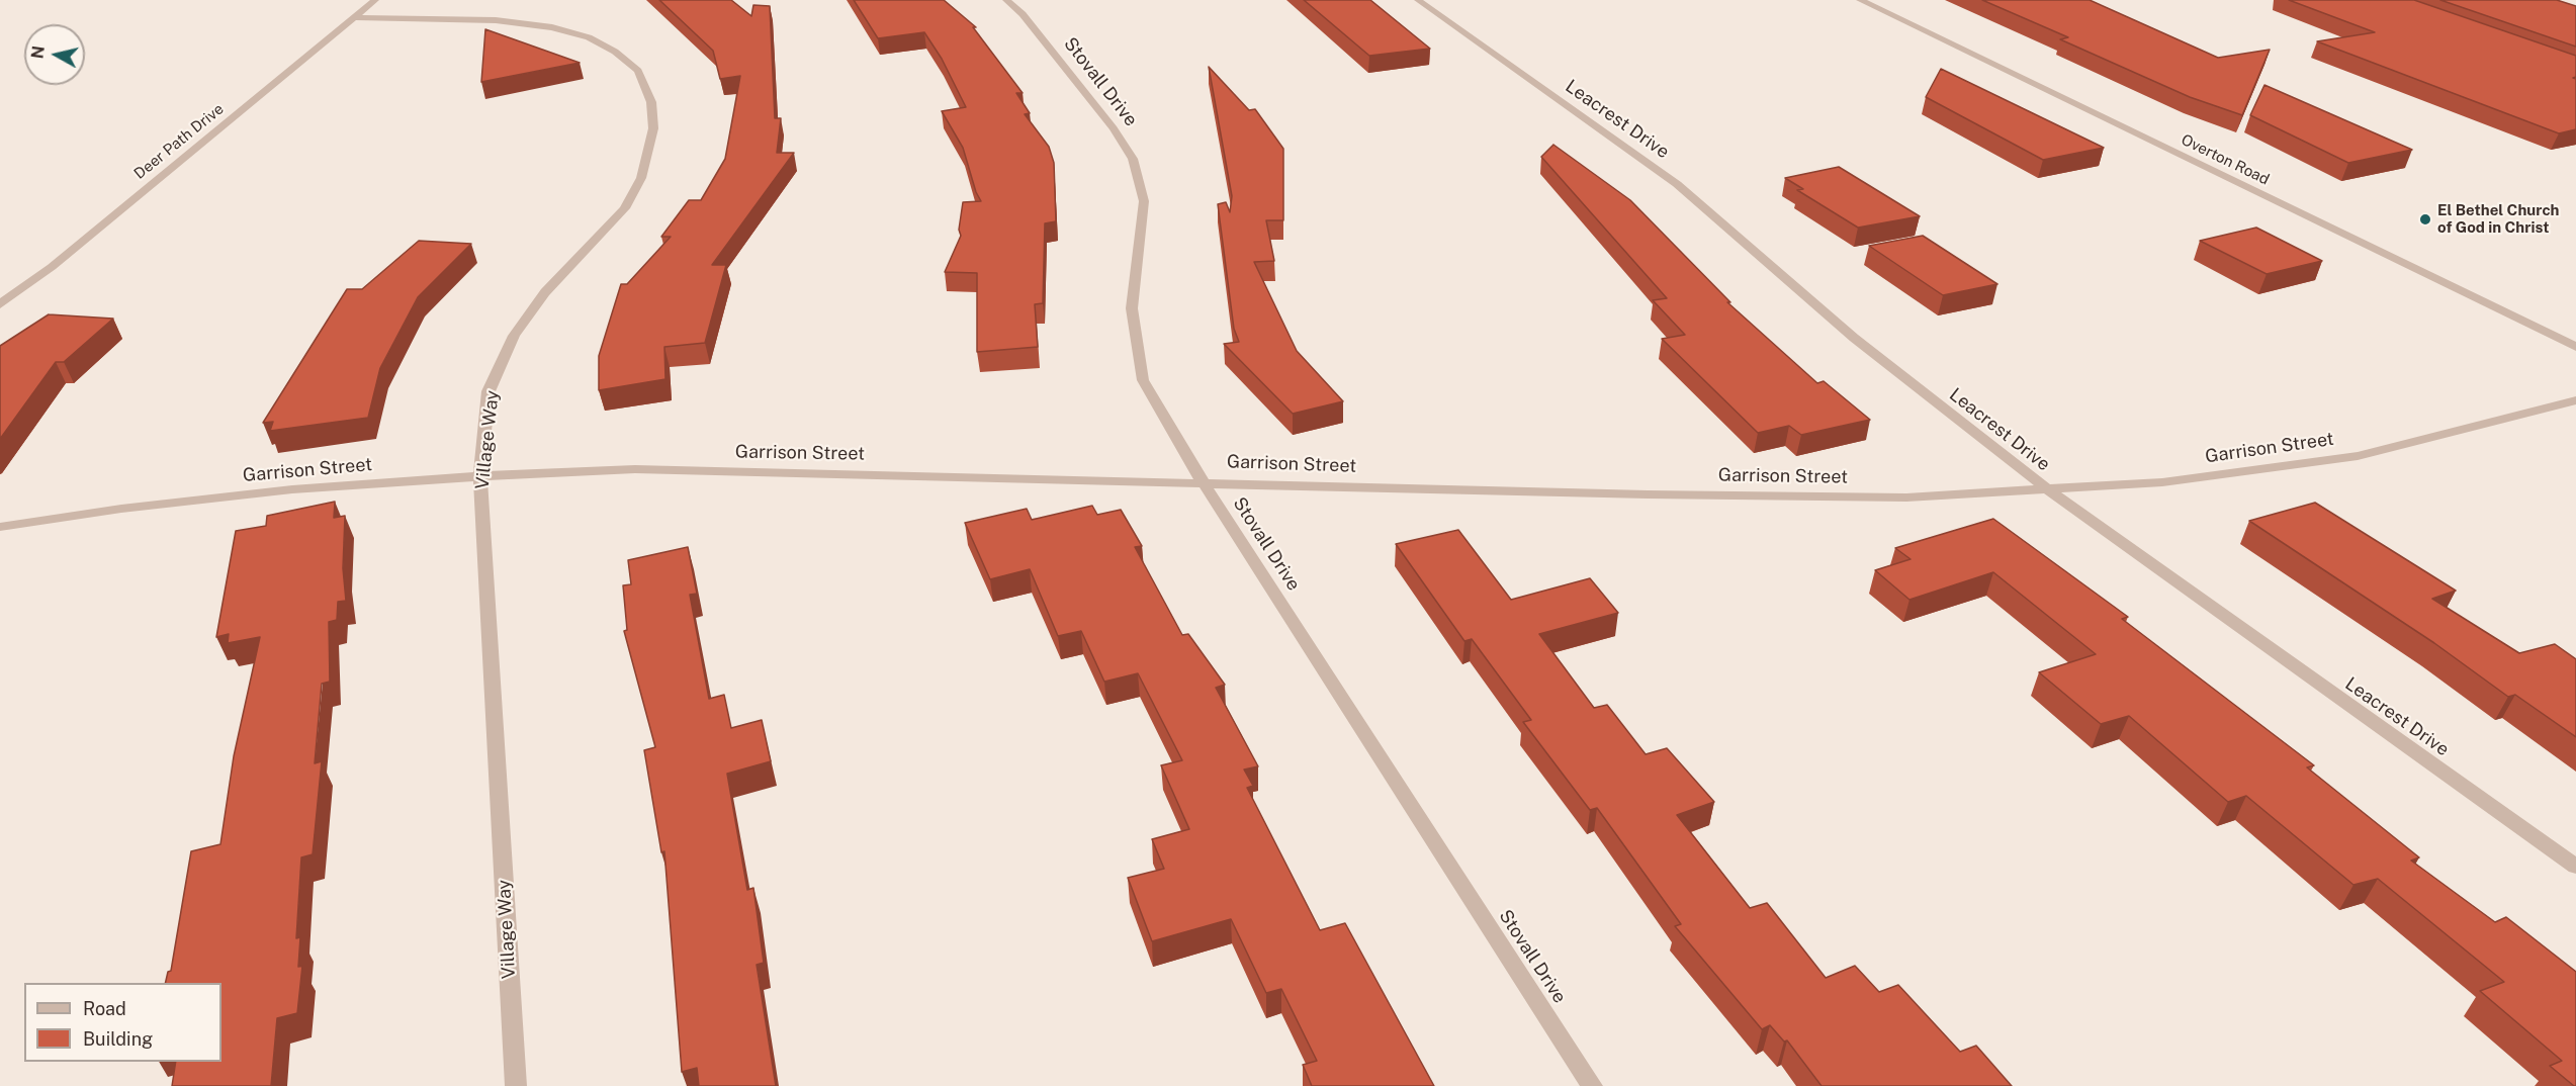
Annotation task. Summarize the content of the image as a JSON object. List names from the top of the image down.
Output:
{
  "streets": {
    "street": [
      "Stovall Drive",
      "Leacrest Drive",
      "Deer Path Drive",
      "Overton Road",
      "Village Way",
      "Garrison Street"
    ]
  },
  "crossings": [
    ["Stovall Drive", "Garrison Street"],
    ["Leacrest Drive", "Garrison Street"],
    ["Deer Path Drive", "Village Way"],
    ["Village Way", "Garrison Street"]
  ],
  "places": ["El Bethel Church of God in Christ"],
  "legend": ["Road", "Building"],
  "north": "left"
}
